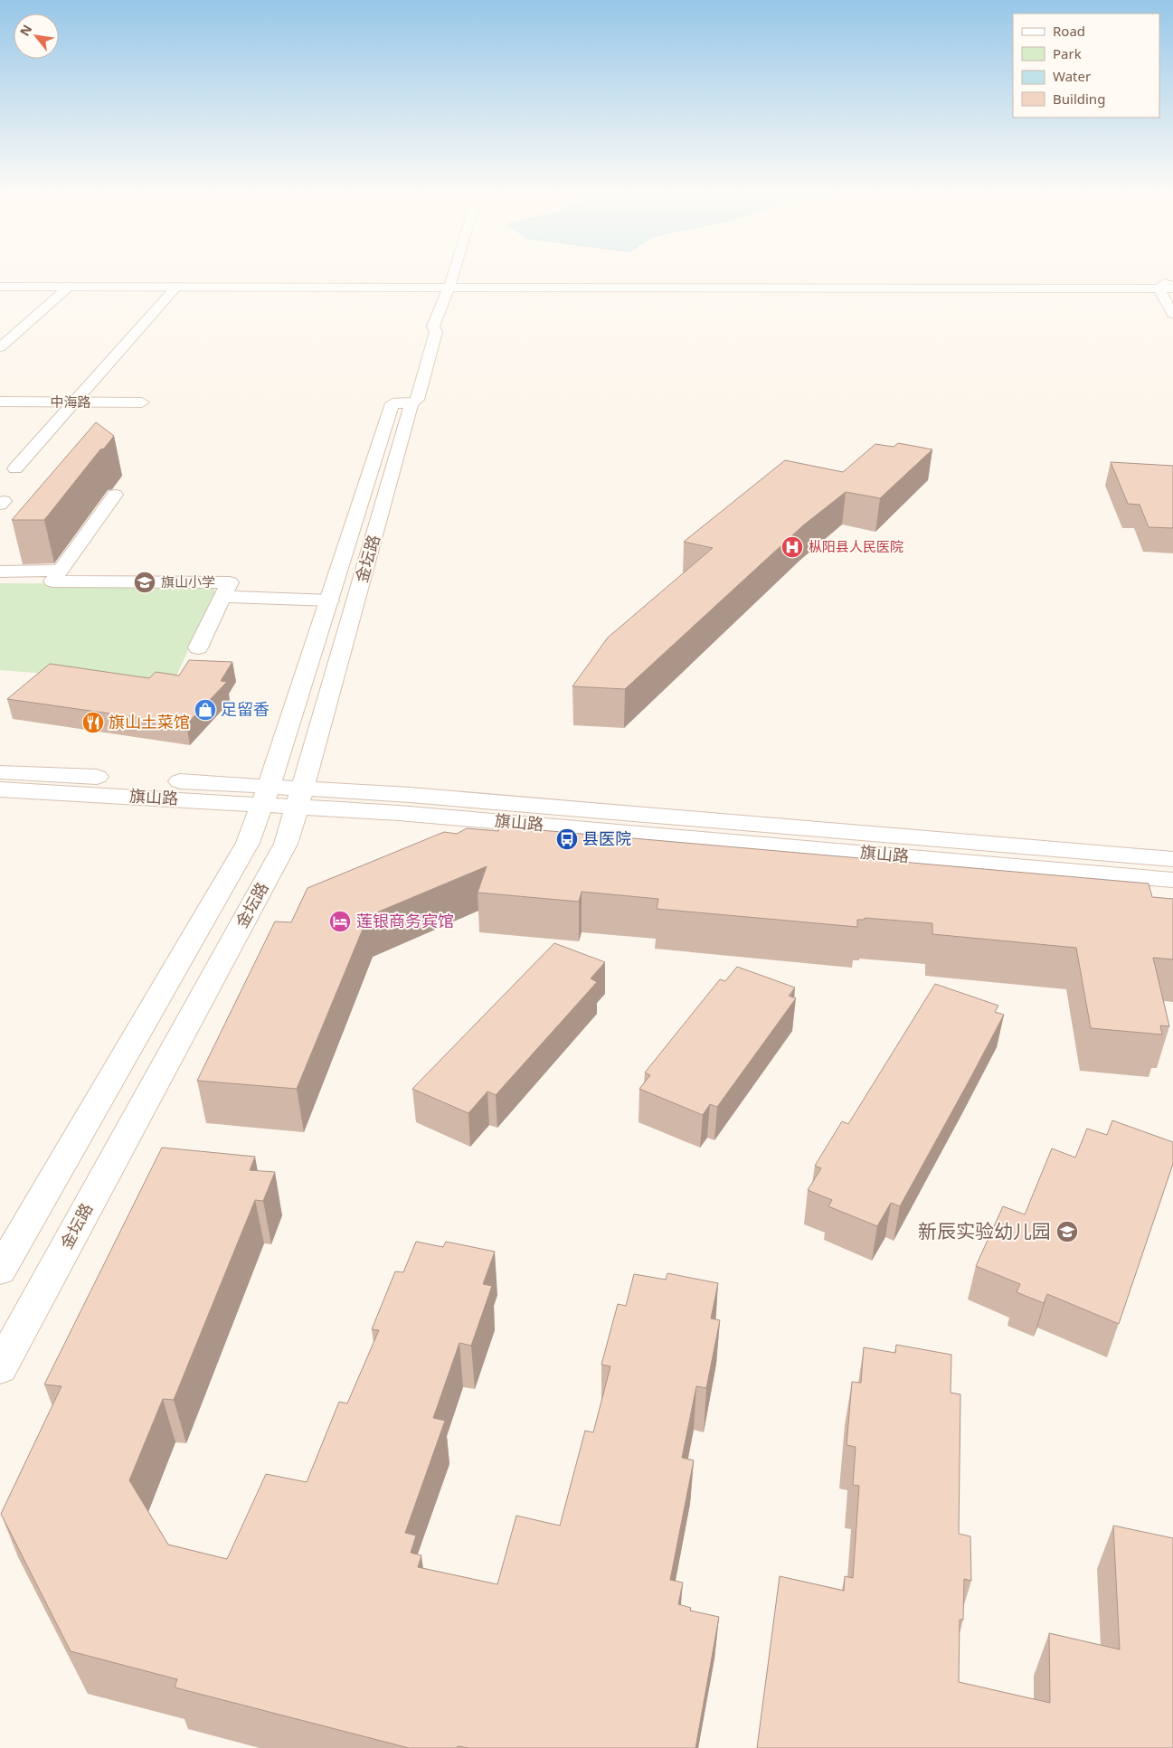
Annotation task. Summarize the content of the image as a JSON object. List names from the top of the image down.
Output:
{
  "streets": {
    "main road": ["中海路", "金坛路", "旗山路"]
  },
  "crossings": [
    ["金坛路", "旗山路"]
  ],
  "places": {
    "hospital": ["枞阳县人民医院"],
    "school or university": ["旗山小学", "新辰实验幼儿园"],
    "shop": ["足留香"],
    "restaurant": ["旗山土菜馆"],
    "bus stop": ["县医院"],
    "hotel": ["莲银商务宾馆"]
  },
  "legend": [
    "Road",
    "Park",
    "Water",
    "Building"
  ],
  "north": "top left"
}
